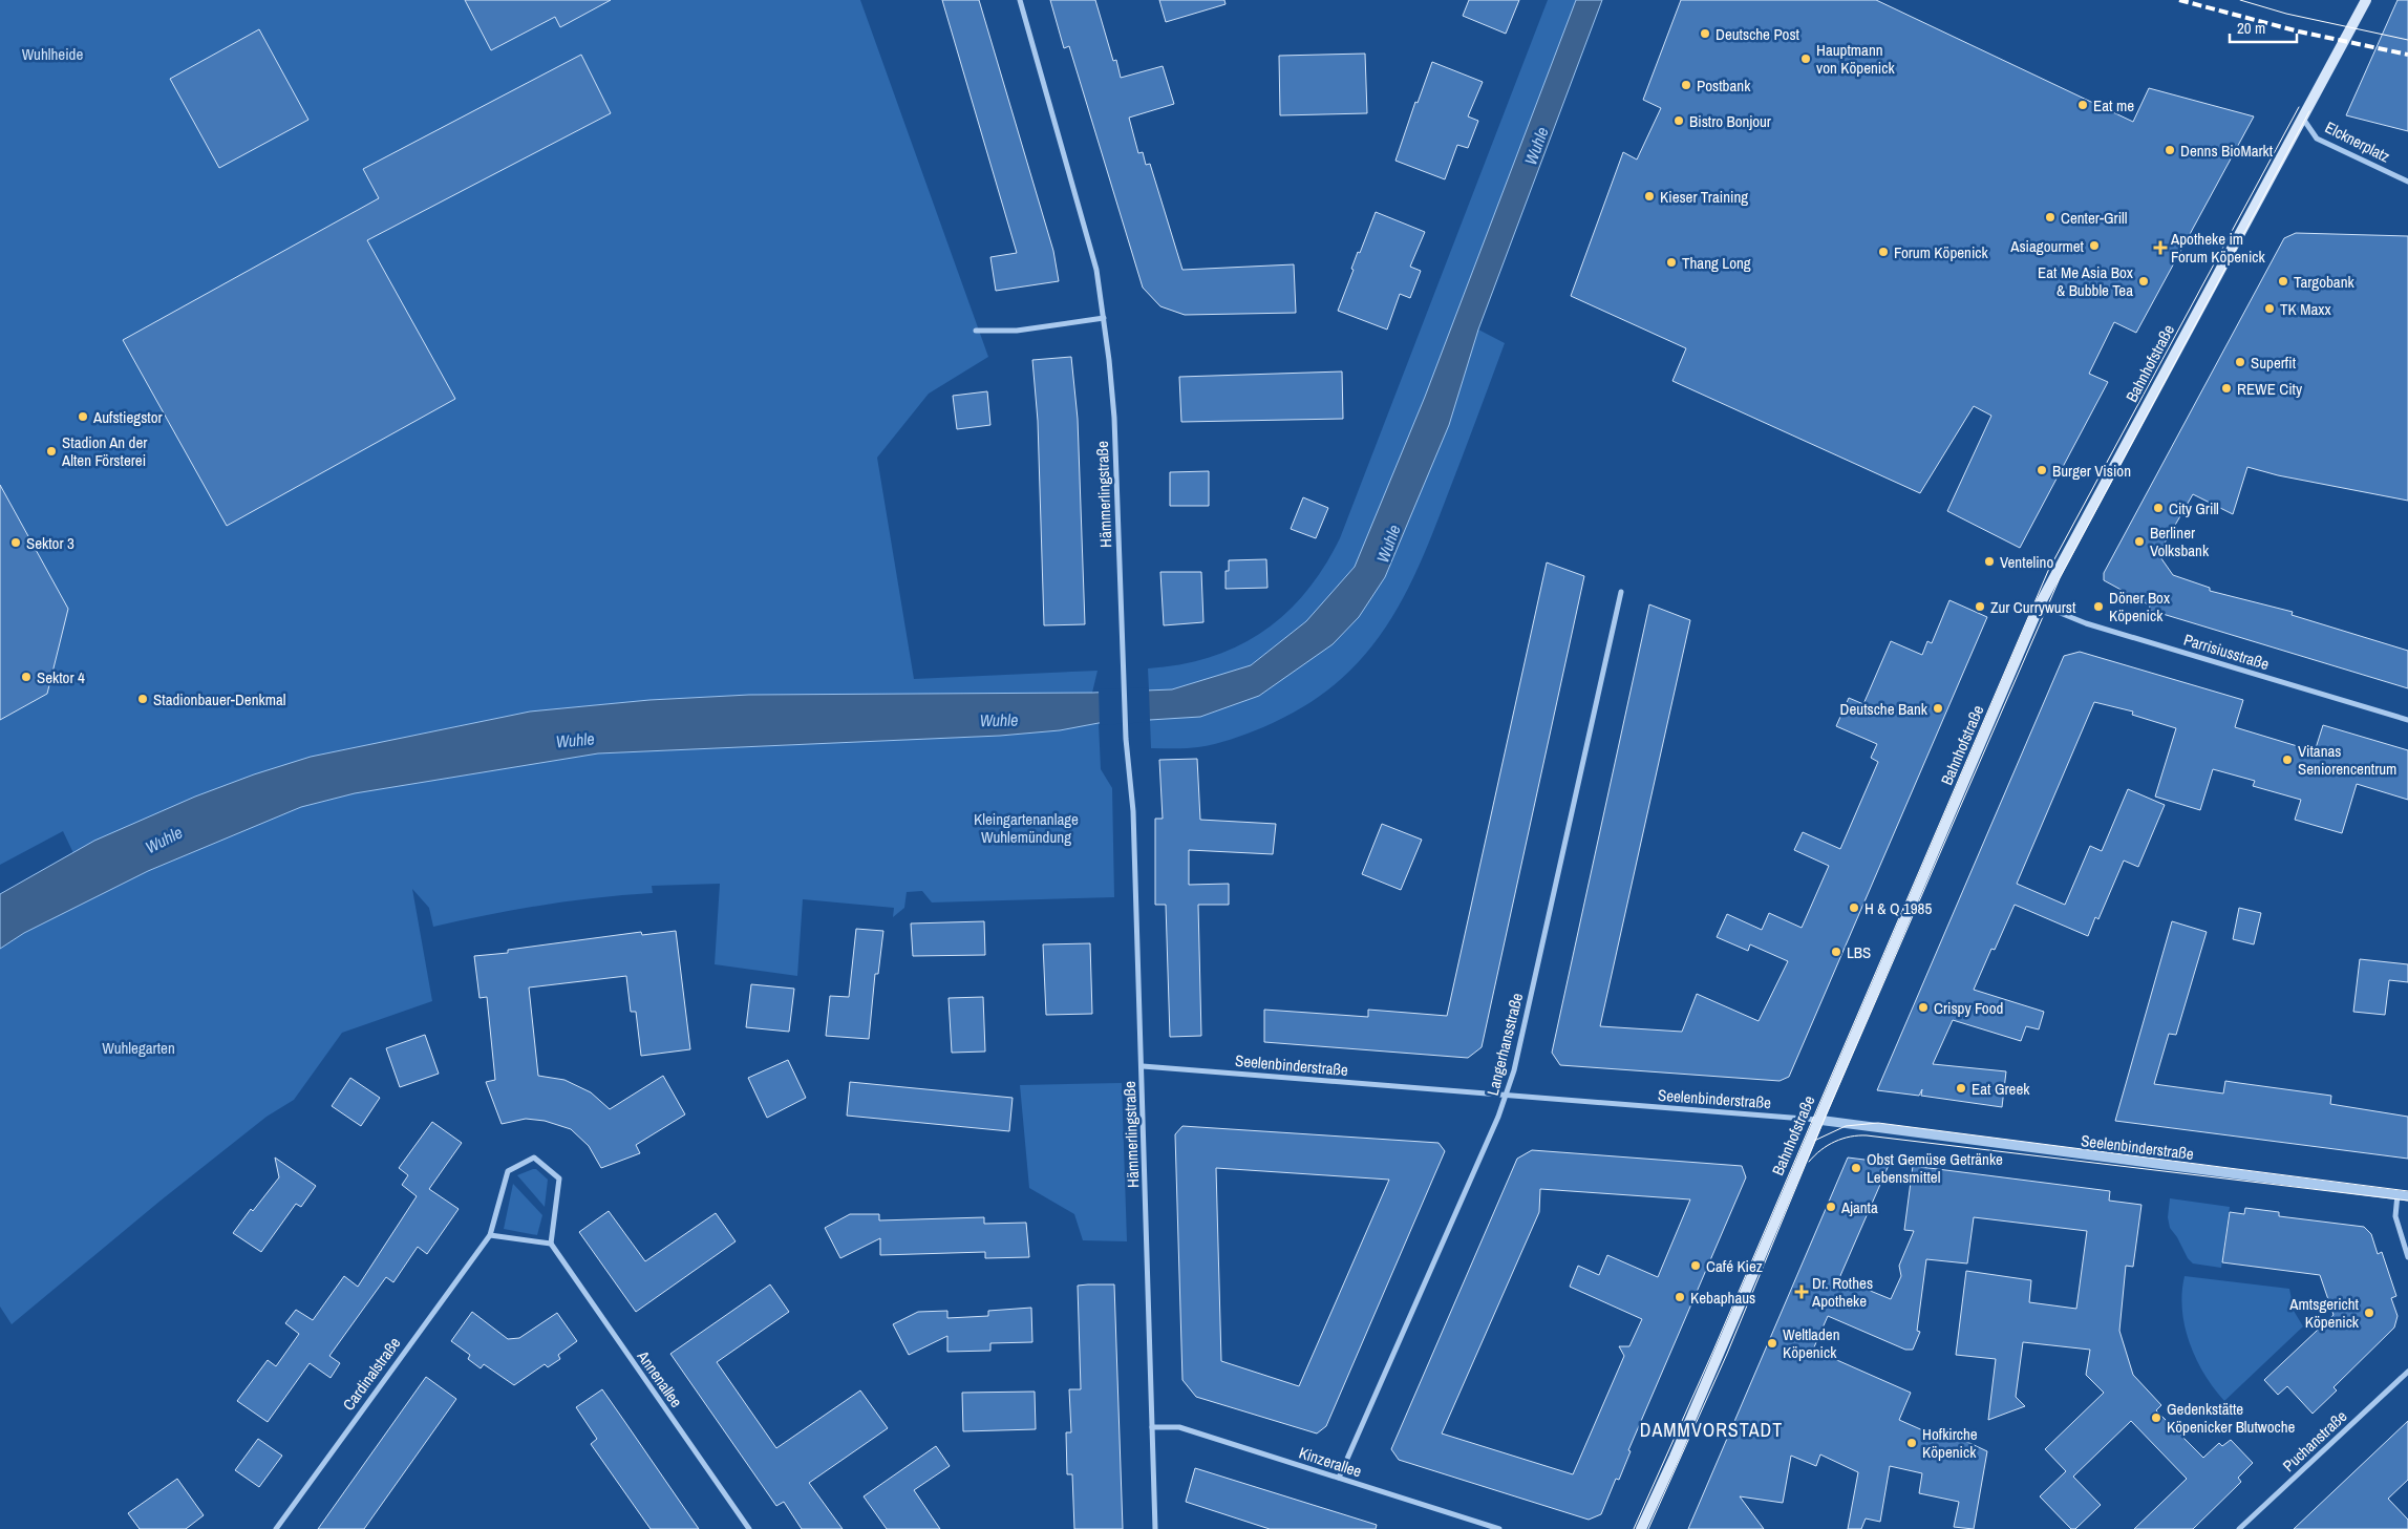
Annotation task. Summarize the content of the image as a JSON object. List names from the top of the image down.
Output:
{
  "streets": {
    "main road": ["Bahnhofstraße"],
    "street": [
      "Elcknerplatz",
      "Hämmerlingstraße",
      "Parrisiusstraße",
      "Langerhansstraße",
      "Seelenbinderstraße",
      "Cardinalstraße",
      "Annenallee",
      "Puchanstraße",
      "Kinzerallee"
    ]
  },
  "crossings": [
    ["Elcknerplatz", "Bahnhofstraße"],
    ["Bahnhofstraße", "Parrisiusstraße"],
    ["Bahnhofstraße", "Seelenbinderstraße"],
    ["Hämmerlingstraße", "Seelenbinderstraße"],
    ["Hämmerlingstraße", "Kinzerallee"],
    ["Langerhansstraße", "Seelenbinderstraße"],
    ["Langerhansstraße", "Kinzerallee"]
  ],
  "districts": ["DAMMVORSTADT"],
  "water": ["Wuhle"],
  "parks": ["Wuhlheide", "Kleingartenanlage Wuhlemündung", "Wuhlegarten"],
  "places": {
    "other": [
      "Deutsche Post",
      "Hauptmann von Köpenick",
      "Postbank",
      "Eat me",
      "Bistro Bonjour",
      "Denns BioMarkt",
      "Kieser Training",
      "Center-Grill",
      "Asiagourmet",
      "Forum Köpenick",
      "Thang Long",
      "Eat Me Asia Box & Bubble Tea",
      "Targobank",
      "TK Maxx",
      "Superfit",
      "REWE City",
      "Aufstiegstor",
      "Stadion An der Alten Försterei",
      "Burger Vision",
      "City Grill",
      "Berliner Volksbank",
      "Sektor 3",
      "Ventelino",
      "Zur Currywurst",
      "Döner Box Köpenick",
      "Sektor 4",
      "Stadionbauer-Denkmal",
      "Deutsche Bank",
      "Vitanas Seniorencentrum",
      "H & Q 1985",
      "LBS",
      "Crispy Food",
      "Eat Greek",
      "Obst Gemüse Getränke Lebensmittel",
      "Ajanta",
      "Café Kiez",
      "Kebaphaus",
      "Amtsgericht Köpenick",
      "Weltladen Köpenick",
      "Gedenkstätte Köpenicker Blutwoche",
      "Hofkirche Köpenick"
    ],
    "health": ["Apotheke im Forum Köpenick", "Dr. Rothes Apotheke"]
  },
  "scale_bar": "20 m"
}
